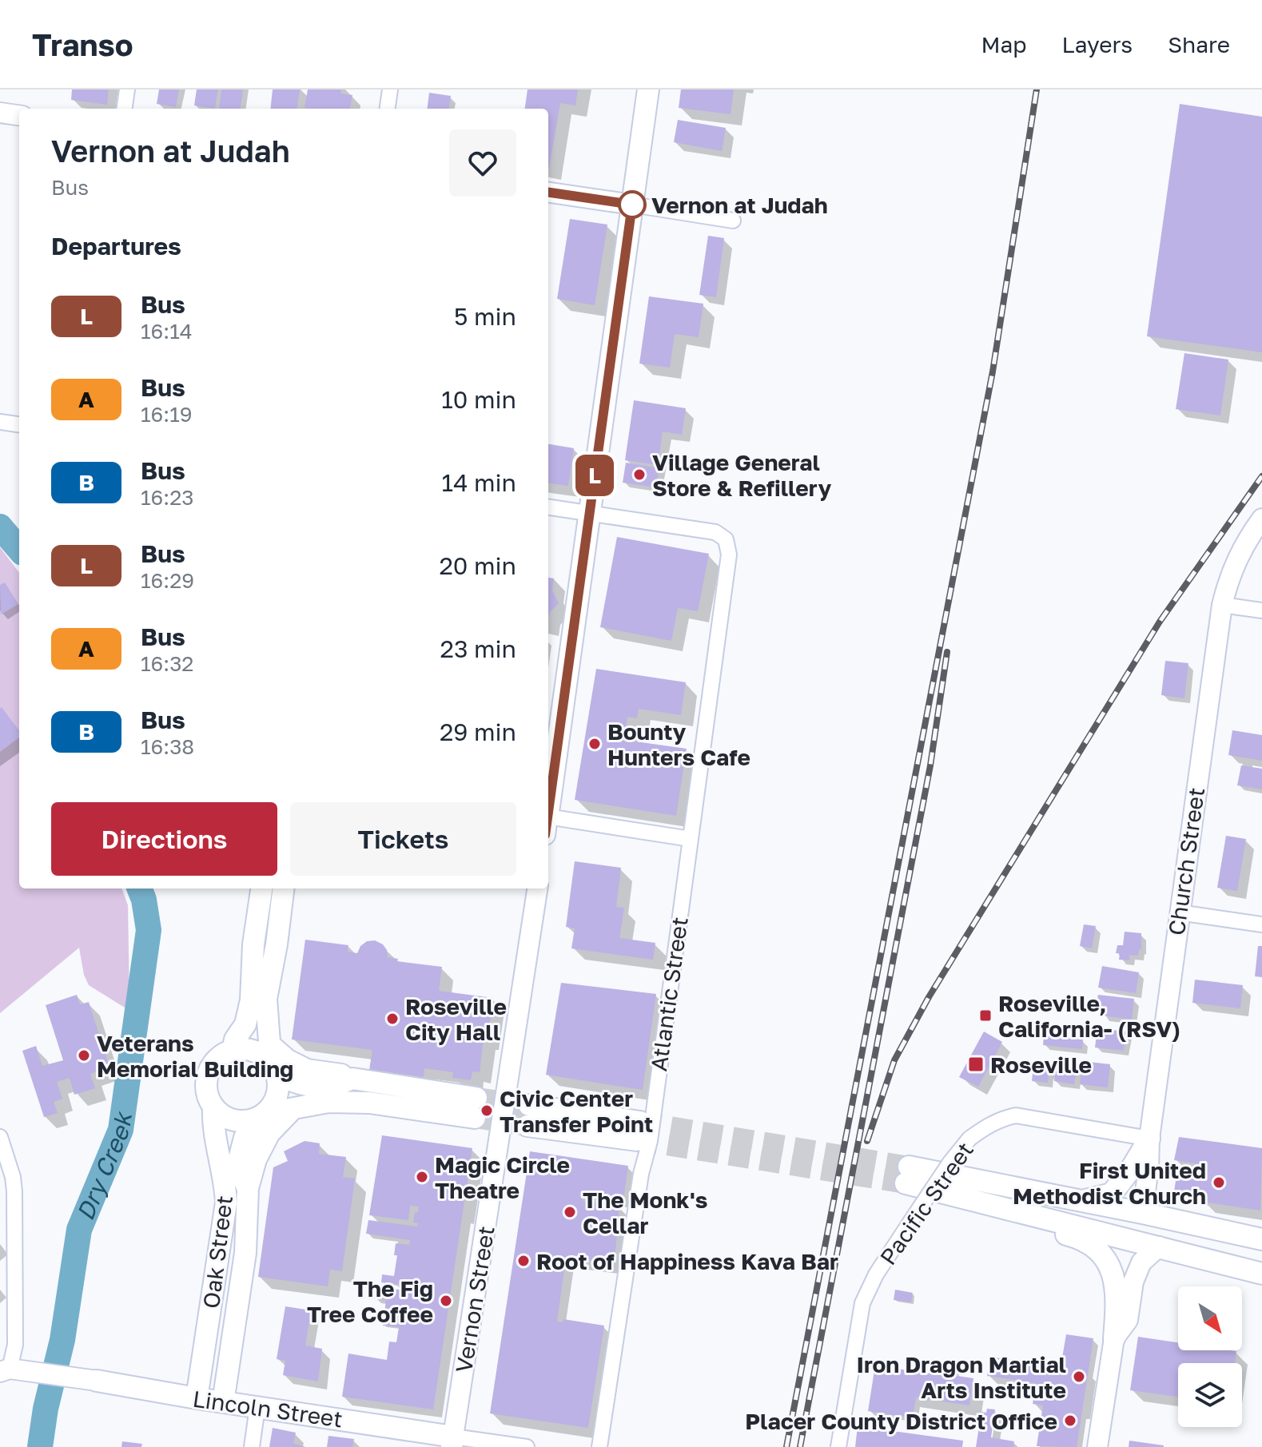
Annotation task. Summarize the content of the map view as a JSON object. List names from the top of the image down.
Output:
{
  "streets": {
    "main road": ["Oak Street", "Lincoln Street"],
    "street": [
      "Church Street",
      "Atlantic Street",
      "Pacific Street",
      "Vernon Street"
    ]
  },
  "crossings": [
    ["Church Street", "Pacific Street"],
    ["Oak Street", "Lincoln Street"],
    ["Vernon Street", "Lincoln Street"]
  ],
  "water": ["Dry Creek"],
  "places": {
    "other": [
      "Vernon at Judah",
      "Village General Store & Refillery",
      "Bounty Hunters Cafe",
      "Roseville City Hall",
      "Veterans Memorial Building",
      "Civic Center Transfer Point",
      "Magic Circle Theatre",
      "First United Methodist Church",
      "The Monk's Cellar",
      "Root of Happiness Kava Bar",
      "The Fig Tree Coffee",
      "Iron Dragon Martial Arts Institute",
      "Placer County District Office"
    ],
    "transit": ["Roseville, California- (RSV)", "Roseville"]
  },
  "lines": ["bus line L"],
  "north": "bottom right",
  "page": {
    "header": "Transo",
    "nav": ["Map", "Layers", "Share"],
    "on_map": "L",
    "heading": [
      ["Vernon at Judah", "Bus"],
      "Departures"
    ],
    "list": [
      {
        "mark": "L",
        "name": "Bus",
        "note": "16:14",
        "value": "5 min"
      },
      {
        "mark": "A",
        "name": "Bus",
        "note": "16:19",
        "value": "10 min"
      },
      {
        "mark": "B",
        "name": "Bus",
        "note": "16:23",
        "value": "14 min"
      },
      {
        "mark": "L",
        "name": "Bus",
        "note": "16:29",
        "value": "20 min"
      },
      {
        "mark": "A",
        "name": "Bus",
        "note": "16:32",
        "value": "23 min"
      },
      {
        "mark": "B",
        "name": "Bus",
        "note": "16:38",
        "value": "29 min"
      }
    ],
    "buttons": ["Directions", "Tickets"]
  }
}
